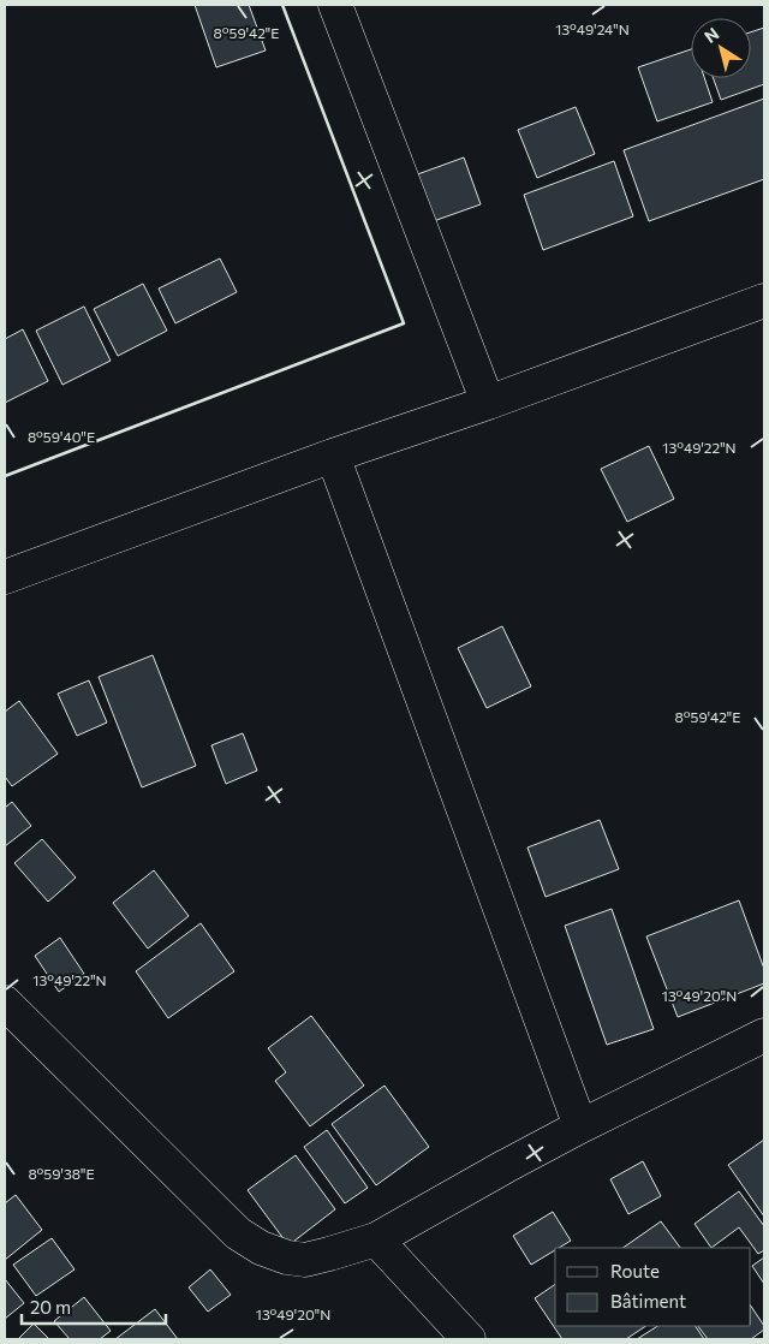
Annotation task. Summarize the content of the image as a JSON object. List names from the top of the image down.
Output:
{
  "legend": ["Route", "Bâtiment"],
  "scale_bar": "20 m",
  "north": "top left",
  "coordinates": [
    "13°49'24\"N",
    "8°59'42\"E",
    "8°59'40\"E",
    "13°49'22\"N",
    "13°49'20\"N",
    "8°59'38\"E"
  ]
}
